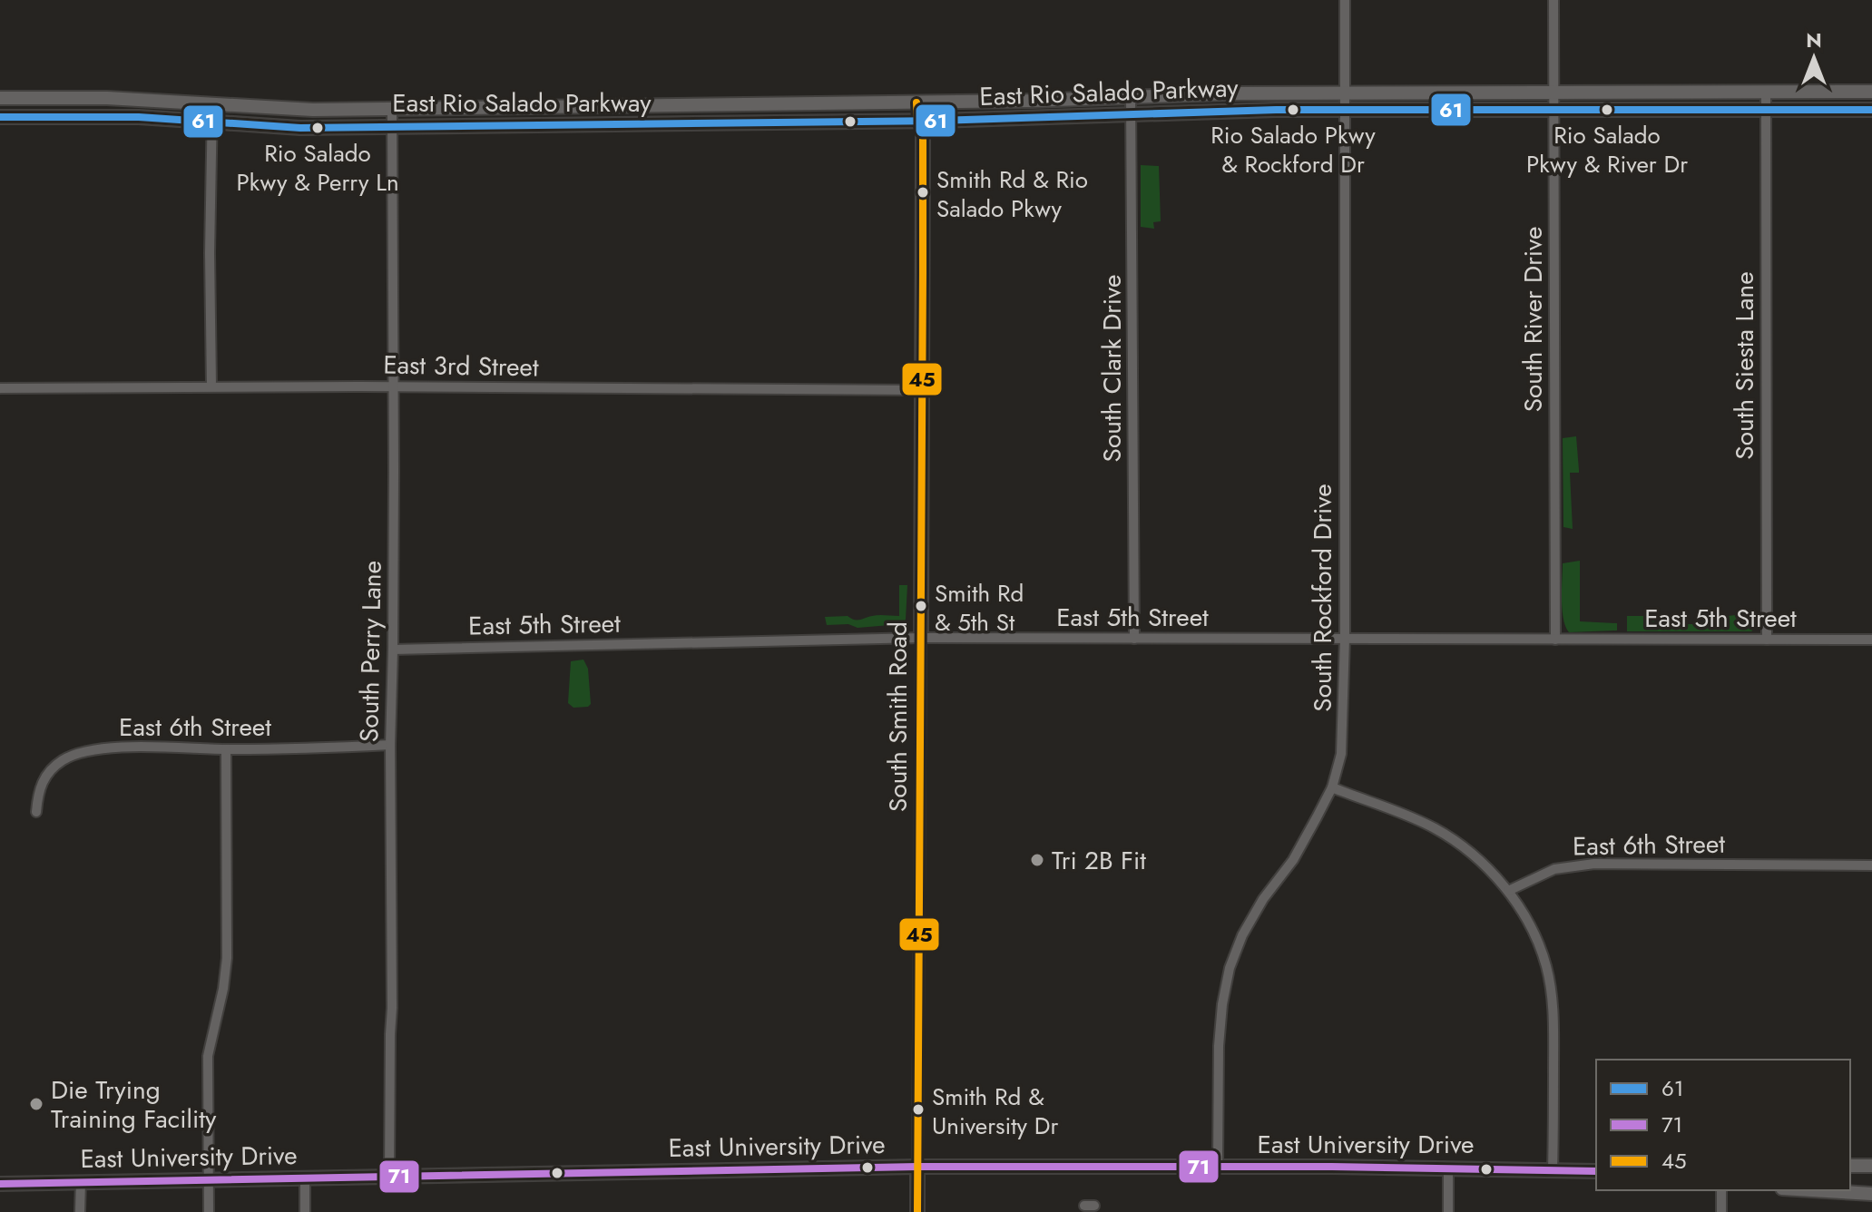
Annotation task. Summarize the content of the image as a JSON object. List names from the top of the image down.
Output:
{
  "streets": {
    "main road": ["East Rio Salado Parkway", "South Smith Road", "East University Drive"],
    "street": [
      "South River Drive",
      "East 3rd Street",
      "South Siesta Lane",
      "South Clark Drive",
      "South Rockford Drive",
      "East 5th Street",
      "South Perry Lane",
      "East 6th Street"
    ]
  },
  "crossings": [
    ["East Rio Salado Parkway", "South River Drive"],
    ["East Rio Salado Parkway", "South Siesta Lane"],
    ["East Rio Salado Parkway", "South Clark Drive"],
    ["East Rio Salado Parkway", "South Rockford Drive"],
    ["East Rio Salado Parkway", "South Perry Lane"],
    ["East Rio Salado Parkway", "South Smith Road"],
    ["South River Drive", "East 5th Street"],
    ["East 3rd Street", "South Perry Lane"],
    ["East 3rd Street", "South Smith Road"],
    ["South Siesta Lane", "East 5th Street"],
    ["South Clark Drive", "East 5th Street"],
    ["South Rockford Drive", "East 5th Street"],
    ["South Rockford Drive", "East University Drive"],
    ["East 5th Street", "South Perry Lane"],
    ["East 5th Street", "South Smith Road"],
    ["South Perry Lane", "East 6th Street"],
    ["South Perry Lane", "East University Drive"],
    ["South Smith Road", "East University Drive"]
  ],
  "places": [
    "Rio Salado Pkwy & Rockford Dr",
    "Rio Salado Pkwy & River Dr",
    "Rio Salado Pkwy & Perry Ln",
    "Smith Rd & Rio Salado Pkwy",
    "Smith Rd & 5th St",
    "Tri 2B Fit",
    "Die Trying Training Facility",
    "Smith Rd & University Dr"
  ],
  "lines": ["transit line 45", "transit line 61", "transit line 71"],
  "legend": ["61", "71", "45"],
  "north": "top"
}
